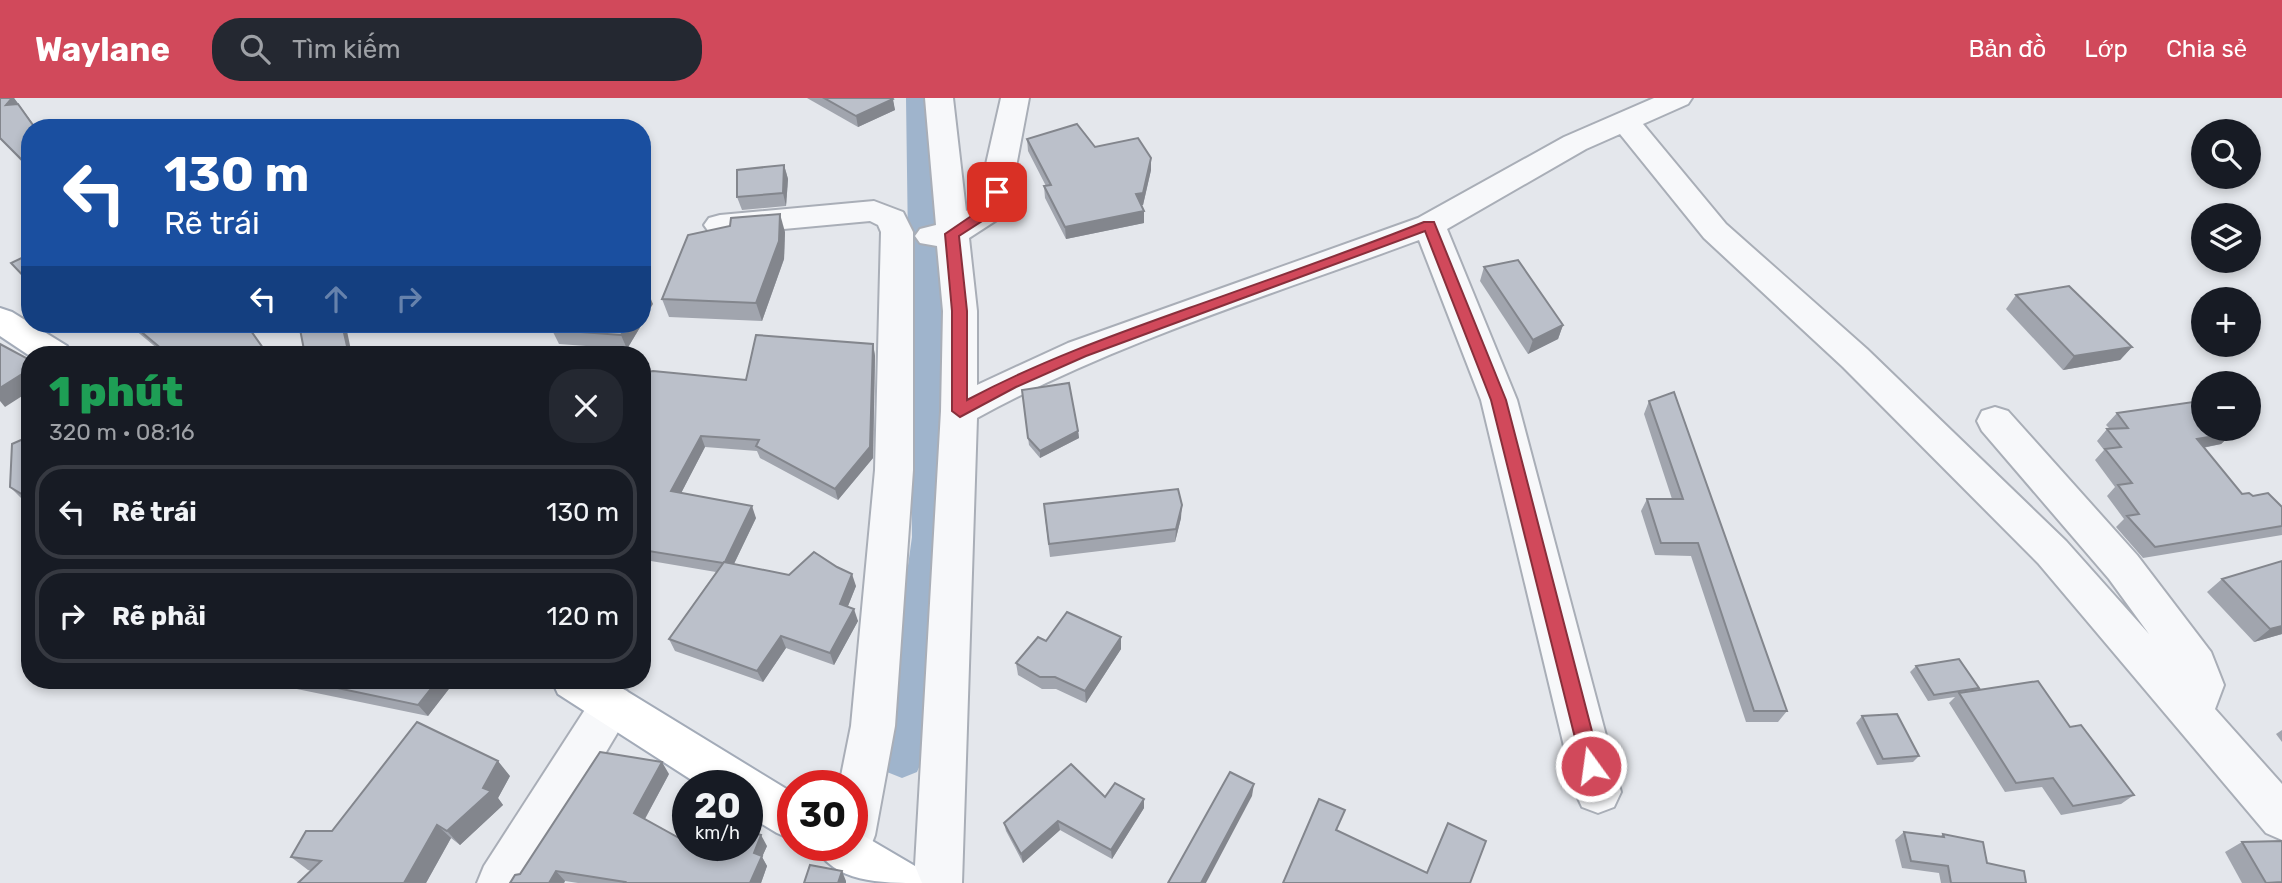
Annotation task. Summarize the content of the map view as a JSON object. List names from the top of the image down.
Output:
{
  "page": {
    "header": "Waylane",
    "search": "Tìm kiếm",
    "nav": ["Bản đồ", "Lớp", "Chia sẻ"],
    "map_buttons": ["+", "−"],
    "turn": ["130 m", "Rẽ trái"],
    "heading": ["1 phút", "320 m · 08:16"],
    "list": [
      {
        "name": "Rẽ trái",
        "value": "130 m"
      },
      {
        "name": "Rẽ phải",
        "value": "120 m"
      }
    ],
    "speed": "20 km/h",
    "limit": "30"
  }
}
